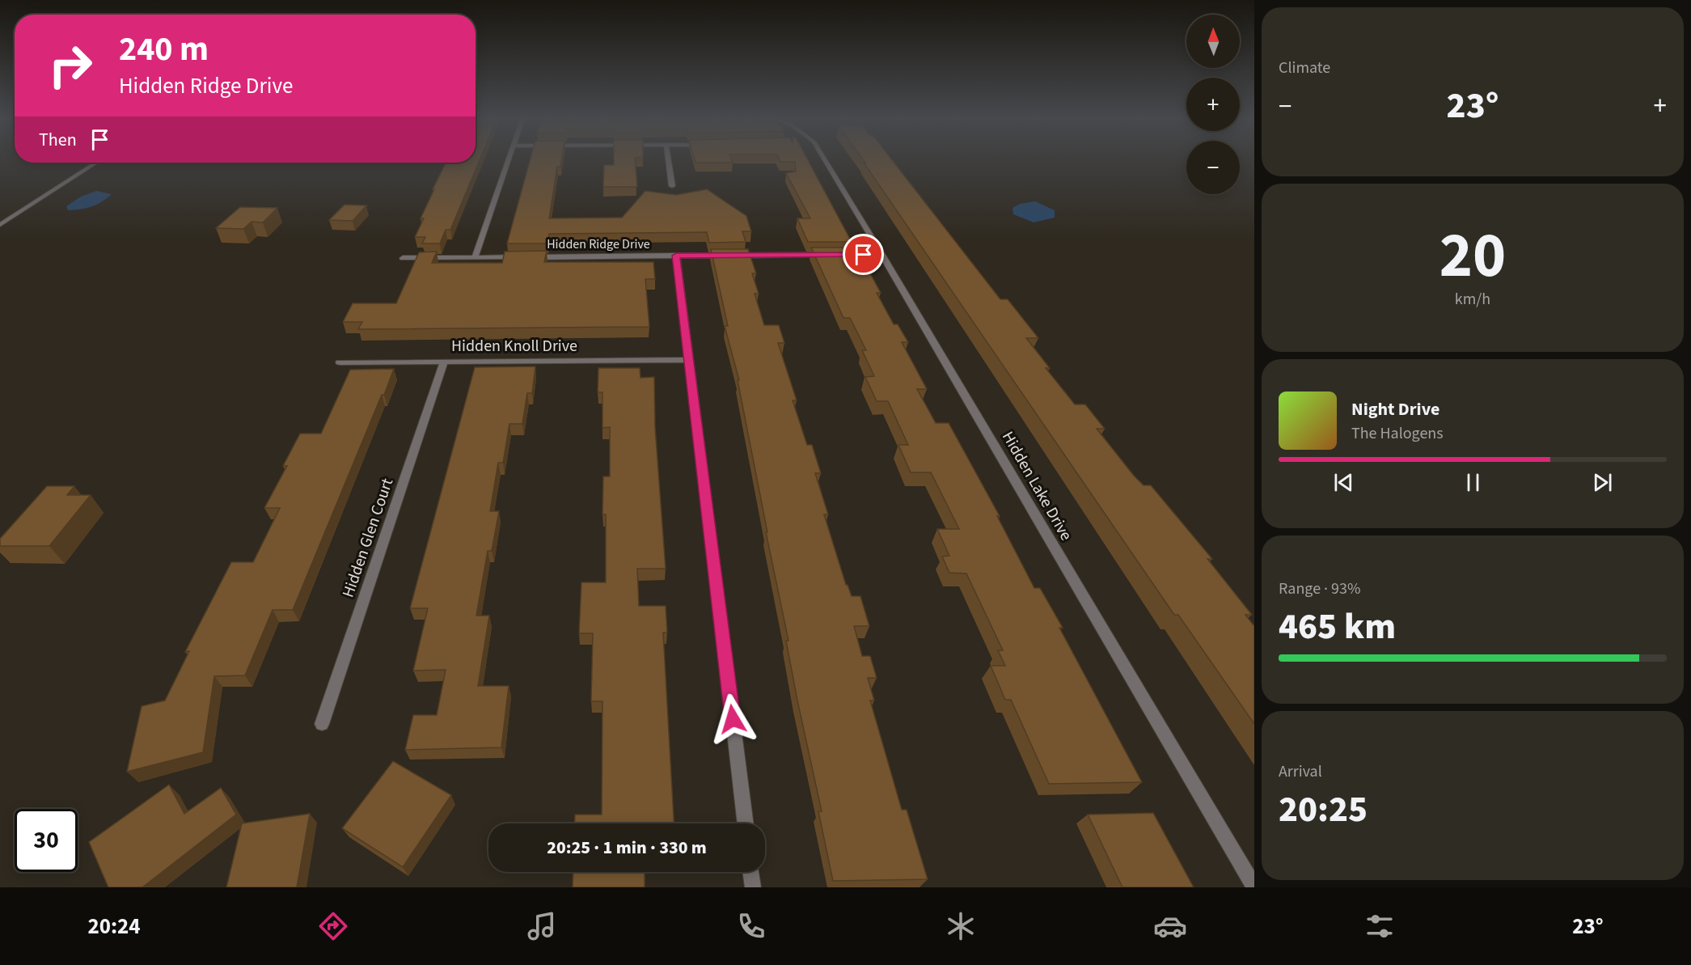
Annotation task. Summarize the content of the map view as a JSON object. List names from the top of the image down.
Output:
{
  "streets": {
    "street": [
      "Hidden Ridge Drive",
      "Hidden Knoll Drive",
      "Hidden Lake Drive",
      "Hidden Glen Court"
    ]
  },
  "crossings": [
    ["Hidden Knoll Drive", "Hidden Glen Court"]
  ],
  "north": "top",
  "page": {
    "tile": [
      "Climate",
      ["20", "km/h"],
      ["Range · 93%", "465 km"],
      ["Arrival", "20:25"]
    ],
    "map_buttons": ["+", "−"],
    "turn": ["240 m", "Hidden Ridge Drive"],
    "heat": ["−", "23°", "+"],
    "then": "Then",
    "song": ["Night Drive", "The Halogens"],
    "limit": "30",
    "trip": "20:25 · 1 min · 330 m",
    "tabs": ["20:24", "23°"]
  }
}
